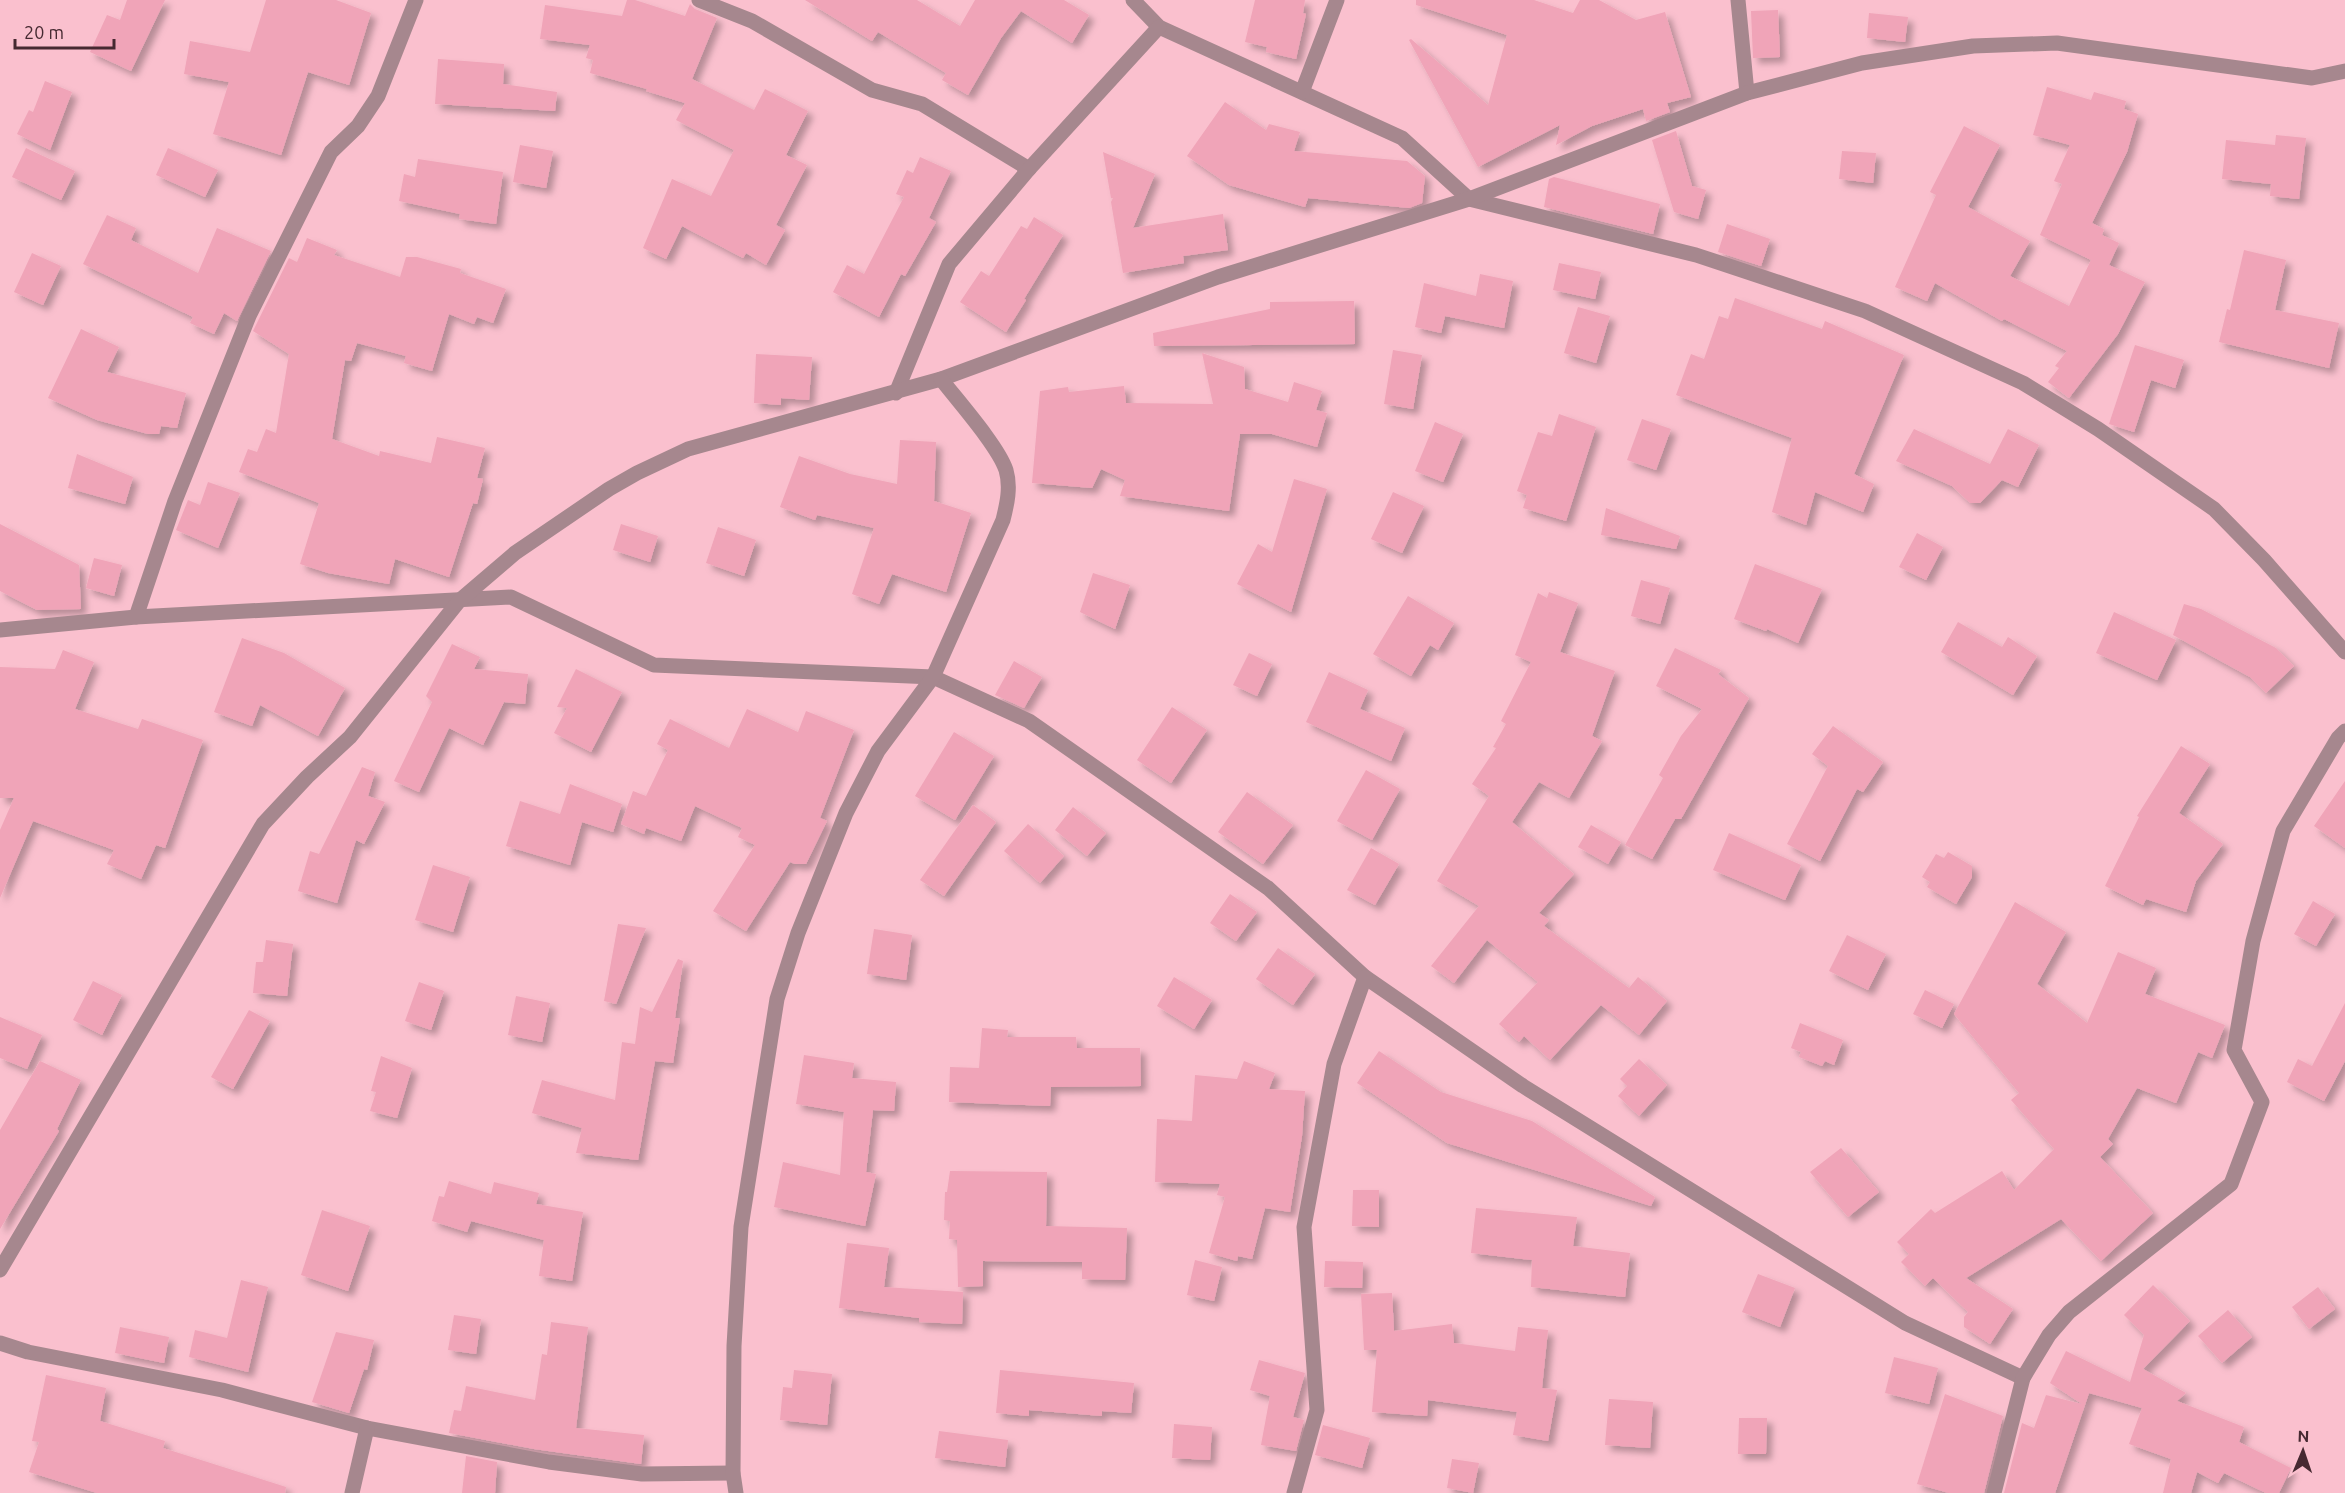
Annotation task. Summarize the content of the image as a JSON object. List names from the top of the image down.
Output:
{
  "scale_bar": "20 m",
  "north": "top"
}
